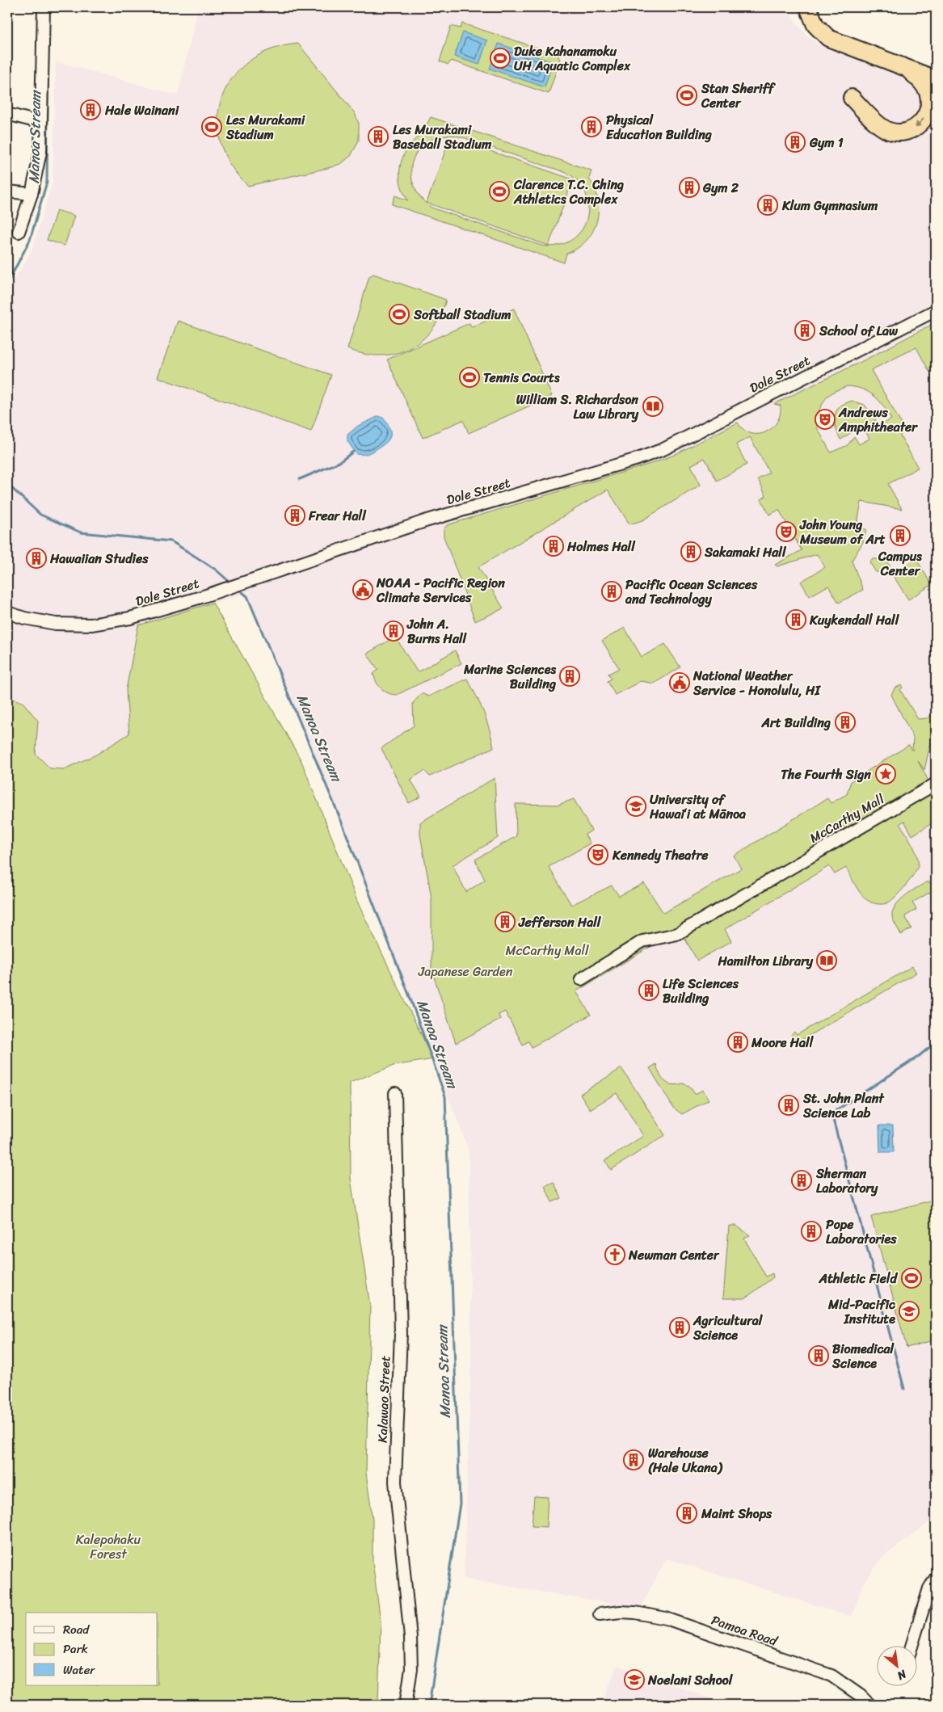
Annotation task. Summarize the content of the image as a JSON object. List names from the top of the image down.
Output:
{
  "streets": {
    "street": [
      "Dole Street",
      "McCarthy Mall",
      "Kalawao Street",
      "Pamoa Road"
    ]
  },
  "water": ["Manoa Stream"],
  "parks": ["McCarthy Mall", "Japanese Garden", "Kalepohaku Forest"],
  "places": {
    "sports": [
      "Duke Kahanamoku UH Aquatic Complex",
      "Stan Sheriff Center",
      "Les Murakami Stadium",
      "Clarence T.C. Ching Athletics Complex",
      "Softball Stadium",
      "Tennis Courts",
      "Athletic Field"
    ],
    "building": [
      "Hale Wainani",
      "Physical Education Building",
      "Les Murakami Baseball Stadium",
      "Gym 1",
      "Gym 2",
      "Klum Gymnasium",
      "School of Law",
      "Frear Hall",
      "Campus Center",
      "Holmes Hall",
      "Sakamaki Hall",
      "Hawaiian Studies",
      "Pacific Ocean Sciences and Technology",
      "Kuykendall Hall",
      "John A. Burns Hall",
      "Marine Sciences Building",
      "Art Building",
      "Jefferson Hall",
      "Life Sciences Building",
      "Moore Hall",
      "St. John Plant Science Lab",
      "Sherman Laboratory",
      "Pope Laboratories",
      "Agricultural Science",
      "Biomedical Science",
      "Warehouse (Hale Ukana)",
      "Maint Shops"
    ],
    "library": ["William S. Richardson Law Library", "Hamilton Library"],
    "theatre": ["Andrews Amphitheater", "John Young Museum of Art", "Kennedy Theatre"],
    "public building": ["NOAA - Pacific Region Climate Services", "National Weather Service - Honolulu, HI"],
    "place": ["The Fourth Sign"],
    "school or university": ["University of Hawaiʻi at Mānoa", "Mid-Pacific Institute", "Noelani School"],
    "church": ["Newman Center"]
  },
  "legend": ["Road", "Park", "Water"],
  "north": "bottom right"
}
